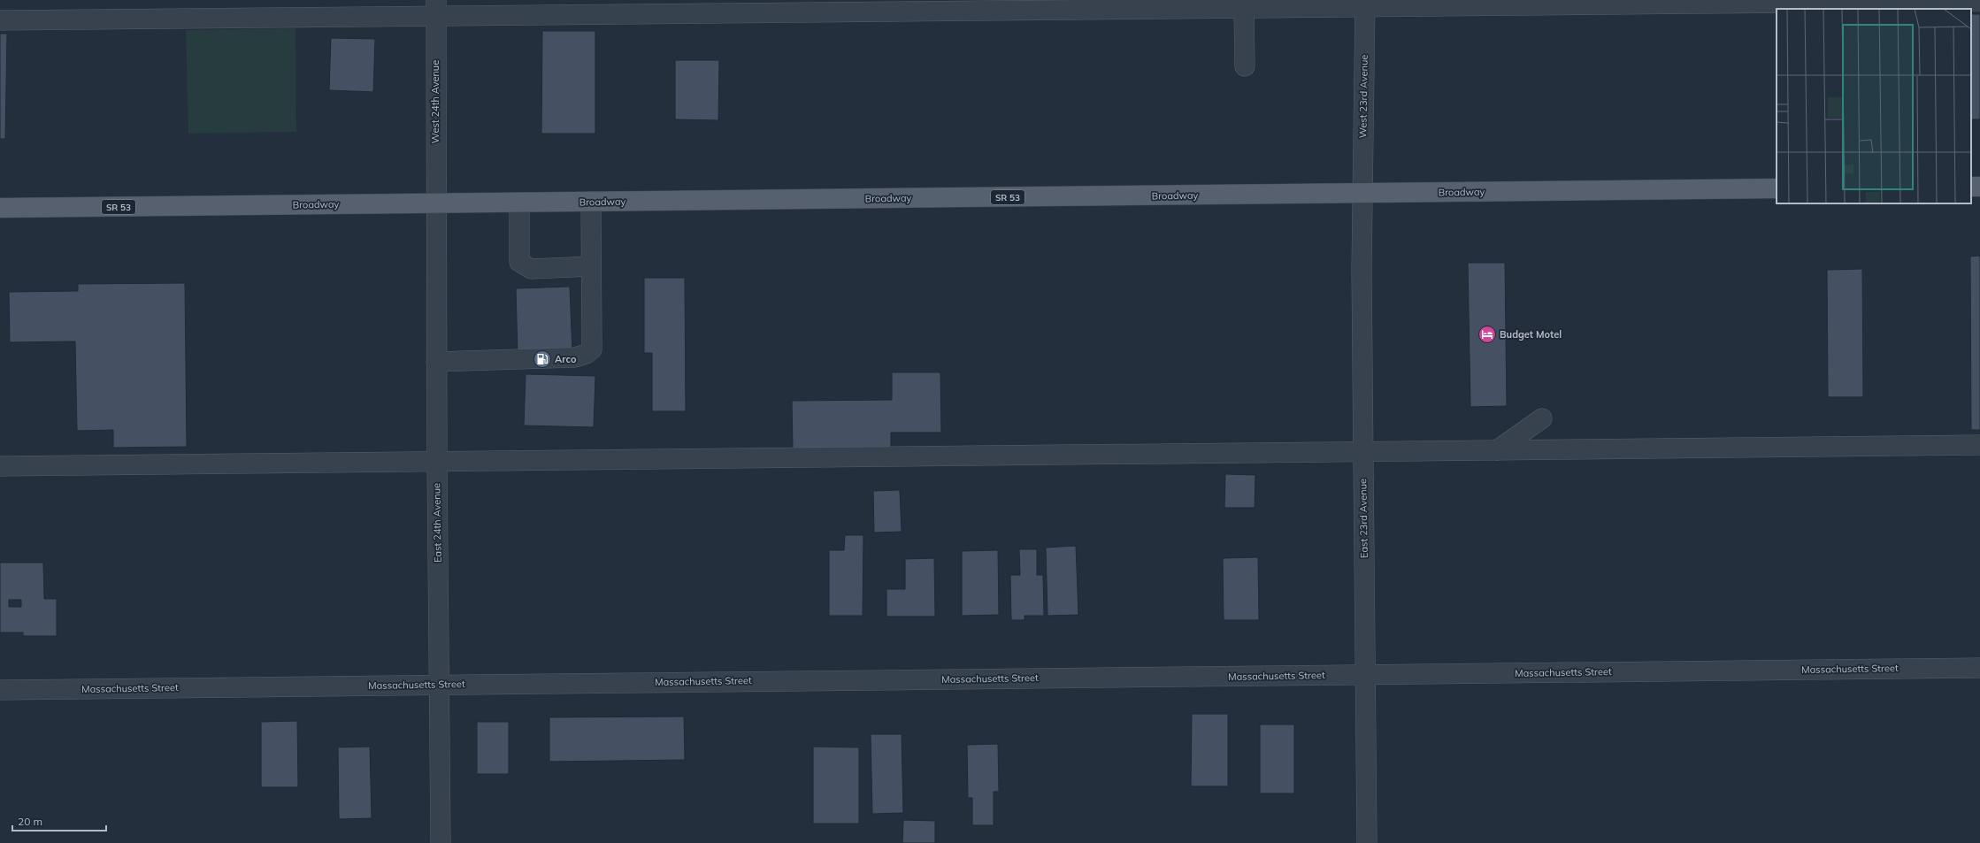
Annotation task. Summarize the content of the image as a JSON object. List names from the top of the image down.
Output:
{
  "streets": {
    "main road": ["Broadway", "SR 53"],
    "street": [
      "West 23rd Avenue",
      "West 24th Avenue",
      "East 23rd Avenue",
      "East 24th Avenue",
      "Massachusetts Street"
    ]
  },
  "crossings": [
    ["West 23rd Avenue", "Broadway"],
    ["West 23rd Avenue", "East 23rd Avenue"],
    ["West 24th Avenue", "Broadway"],
    ["West 24th Avenue", "East 24th Avenue"],
    ["Broadway", "East 23rd Avenue"],
    ["Broadway", "East 24th Avenue"],
    ["East 23rd Avenue", "Massachusetts Street"],
    ["East 24th Avenue", "Massachusetts Street"]
  ],
  "places": {
    "hotel": ["Budget Motel"],
    "fuel station": ["Arco"]
  },
  "scale_bar": "20 m"
}
